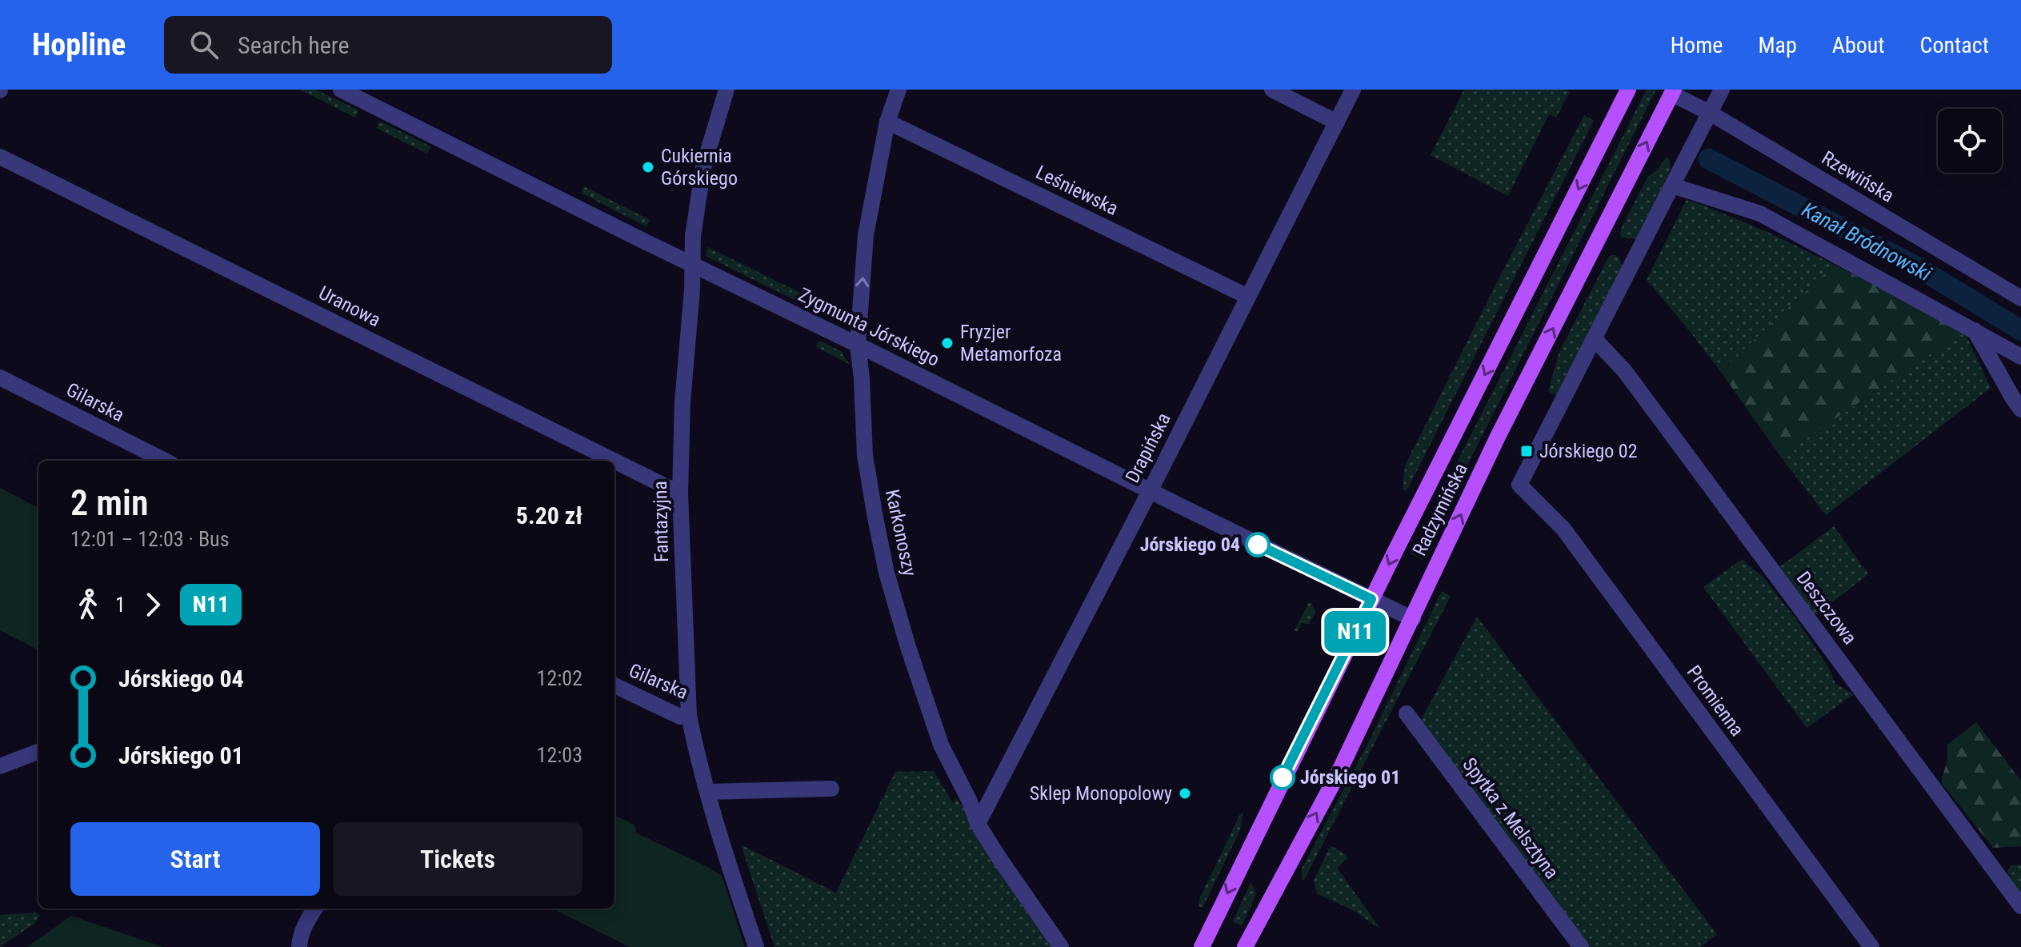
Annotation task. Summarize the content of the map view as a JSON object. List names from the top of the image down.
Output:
{
  "streets": {
    "main road": ["Radzymińska"],
    "street": [
      "Rzewińska",
      "Leśniewska",
      "Uranowa",
      "Zygmunta Jórskiego",
      "Gilarska",
      "Drapińska",
      "Fantazyjna",
      "Karkonoszy",
      "Deszczowa",
      "Promienna",
      "Spytka z Melsztyna"
    ]
  },
  "crossings": [
    ["Rzewińska", "Radzymińska"],
    ["Leśniewska", "Drapińska"],
    ["Leśniewska", "Karkonoszy"],
    ["Uranowa", "Fantazyjna"],
    ["Zygmunta Jórskiego", "Drapińska"],
    ["Zygmunta Jórskiego", "Radzymińska"],
    ["Zygmunta Jórskiego", "Fantazyjna"],
    ["Zygmunta Jórskiego", "Karkonoszy"],
    ["Gilarska", "Fantazyjna"],
    ["Drapińska", "Karkonoszy"],
    ["Deszczowa", "Promienna"]
  ],
  "water": ["Kanał Bródnowski"],
  "places": {
    "other": [
      "Cukiernia Górskiego",
      "Fryzjer Metamorfoza",
      "Jórskiego 04",
      "Jórskiego 01",
      "Sklep Monopolowy"
    ],
    "transit": ["Jórskiego 02"]
  },
  "lines": ["bus line N11"],
  "page": {
    "header": "Hopline",
    "search": "Search here",
    "nav": [
      "Home",
      "Map",
      "About",
      "Contact"
    ],
    "on_map": "N11",
    "heading": ["2 min", "12:01 – 12:03 · Bus", "5.20 zł"],
    "legs": ["1", "N11"],
    "list": [
      {
        "name": "Jórskiego 04",
        "value": "12:02"
      },
      {
        "name": "Jórskiego 01",
        "value": "12:03"
      }
    ],
    "buttons": ["Start", "Tickets"]
  }
}
